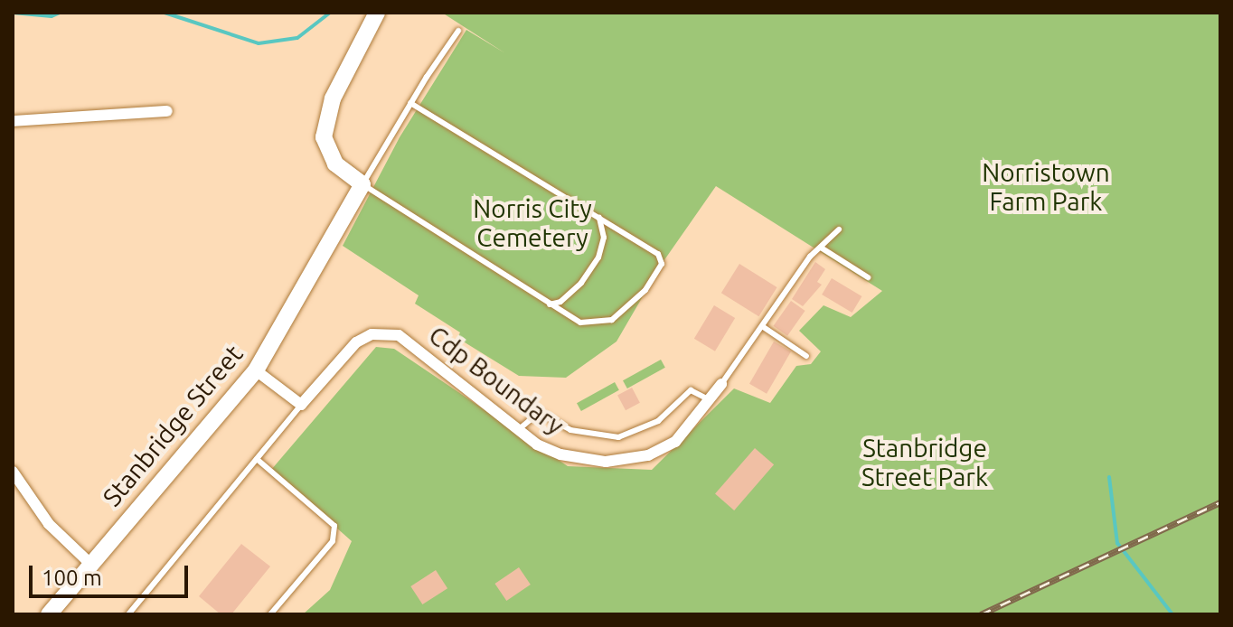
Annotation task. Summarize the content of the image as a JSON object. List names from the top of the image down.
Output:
{
  "streets": {
    "street": ["Cdp Boundary", "Stanbridge Street"]
  },
  "parks": ["Norristown Farm Park", "Norris City Cemetery", "Stanbridge Street Park"],
  "scale_bar": "100 m"
}
